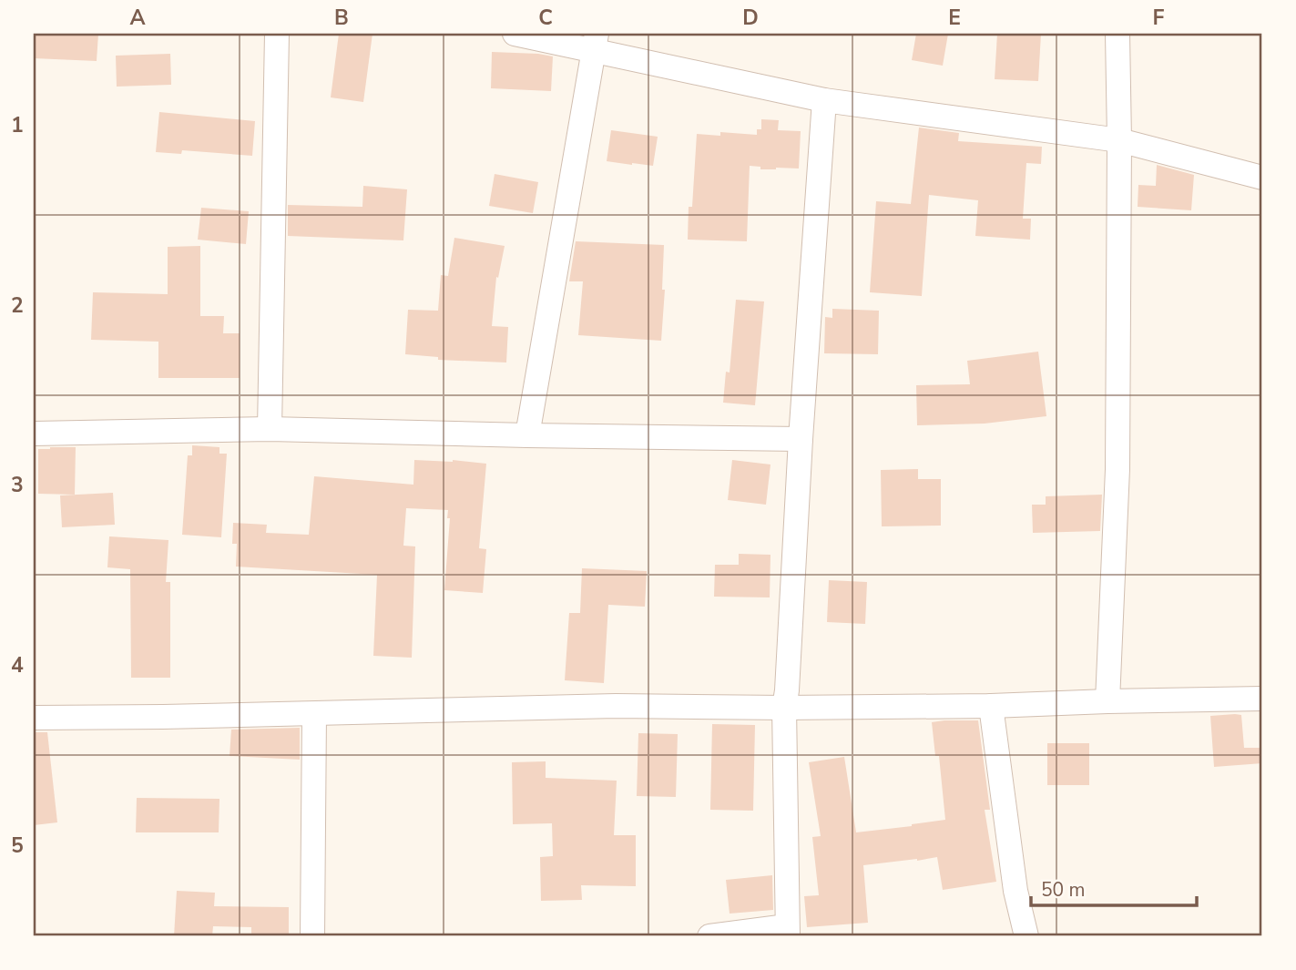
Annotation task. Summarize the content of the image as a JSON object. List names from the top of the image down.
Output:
{
  "scale_bar": "50 m",
  "grid": {
    "columns": [
      "A",
      "B",
      "C",
      "D",
      "E",
      "F"
    ],
    "rows": [
      "1",
      "2",
      "3",
      "4",
      "5"
    ]
  }
}
